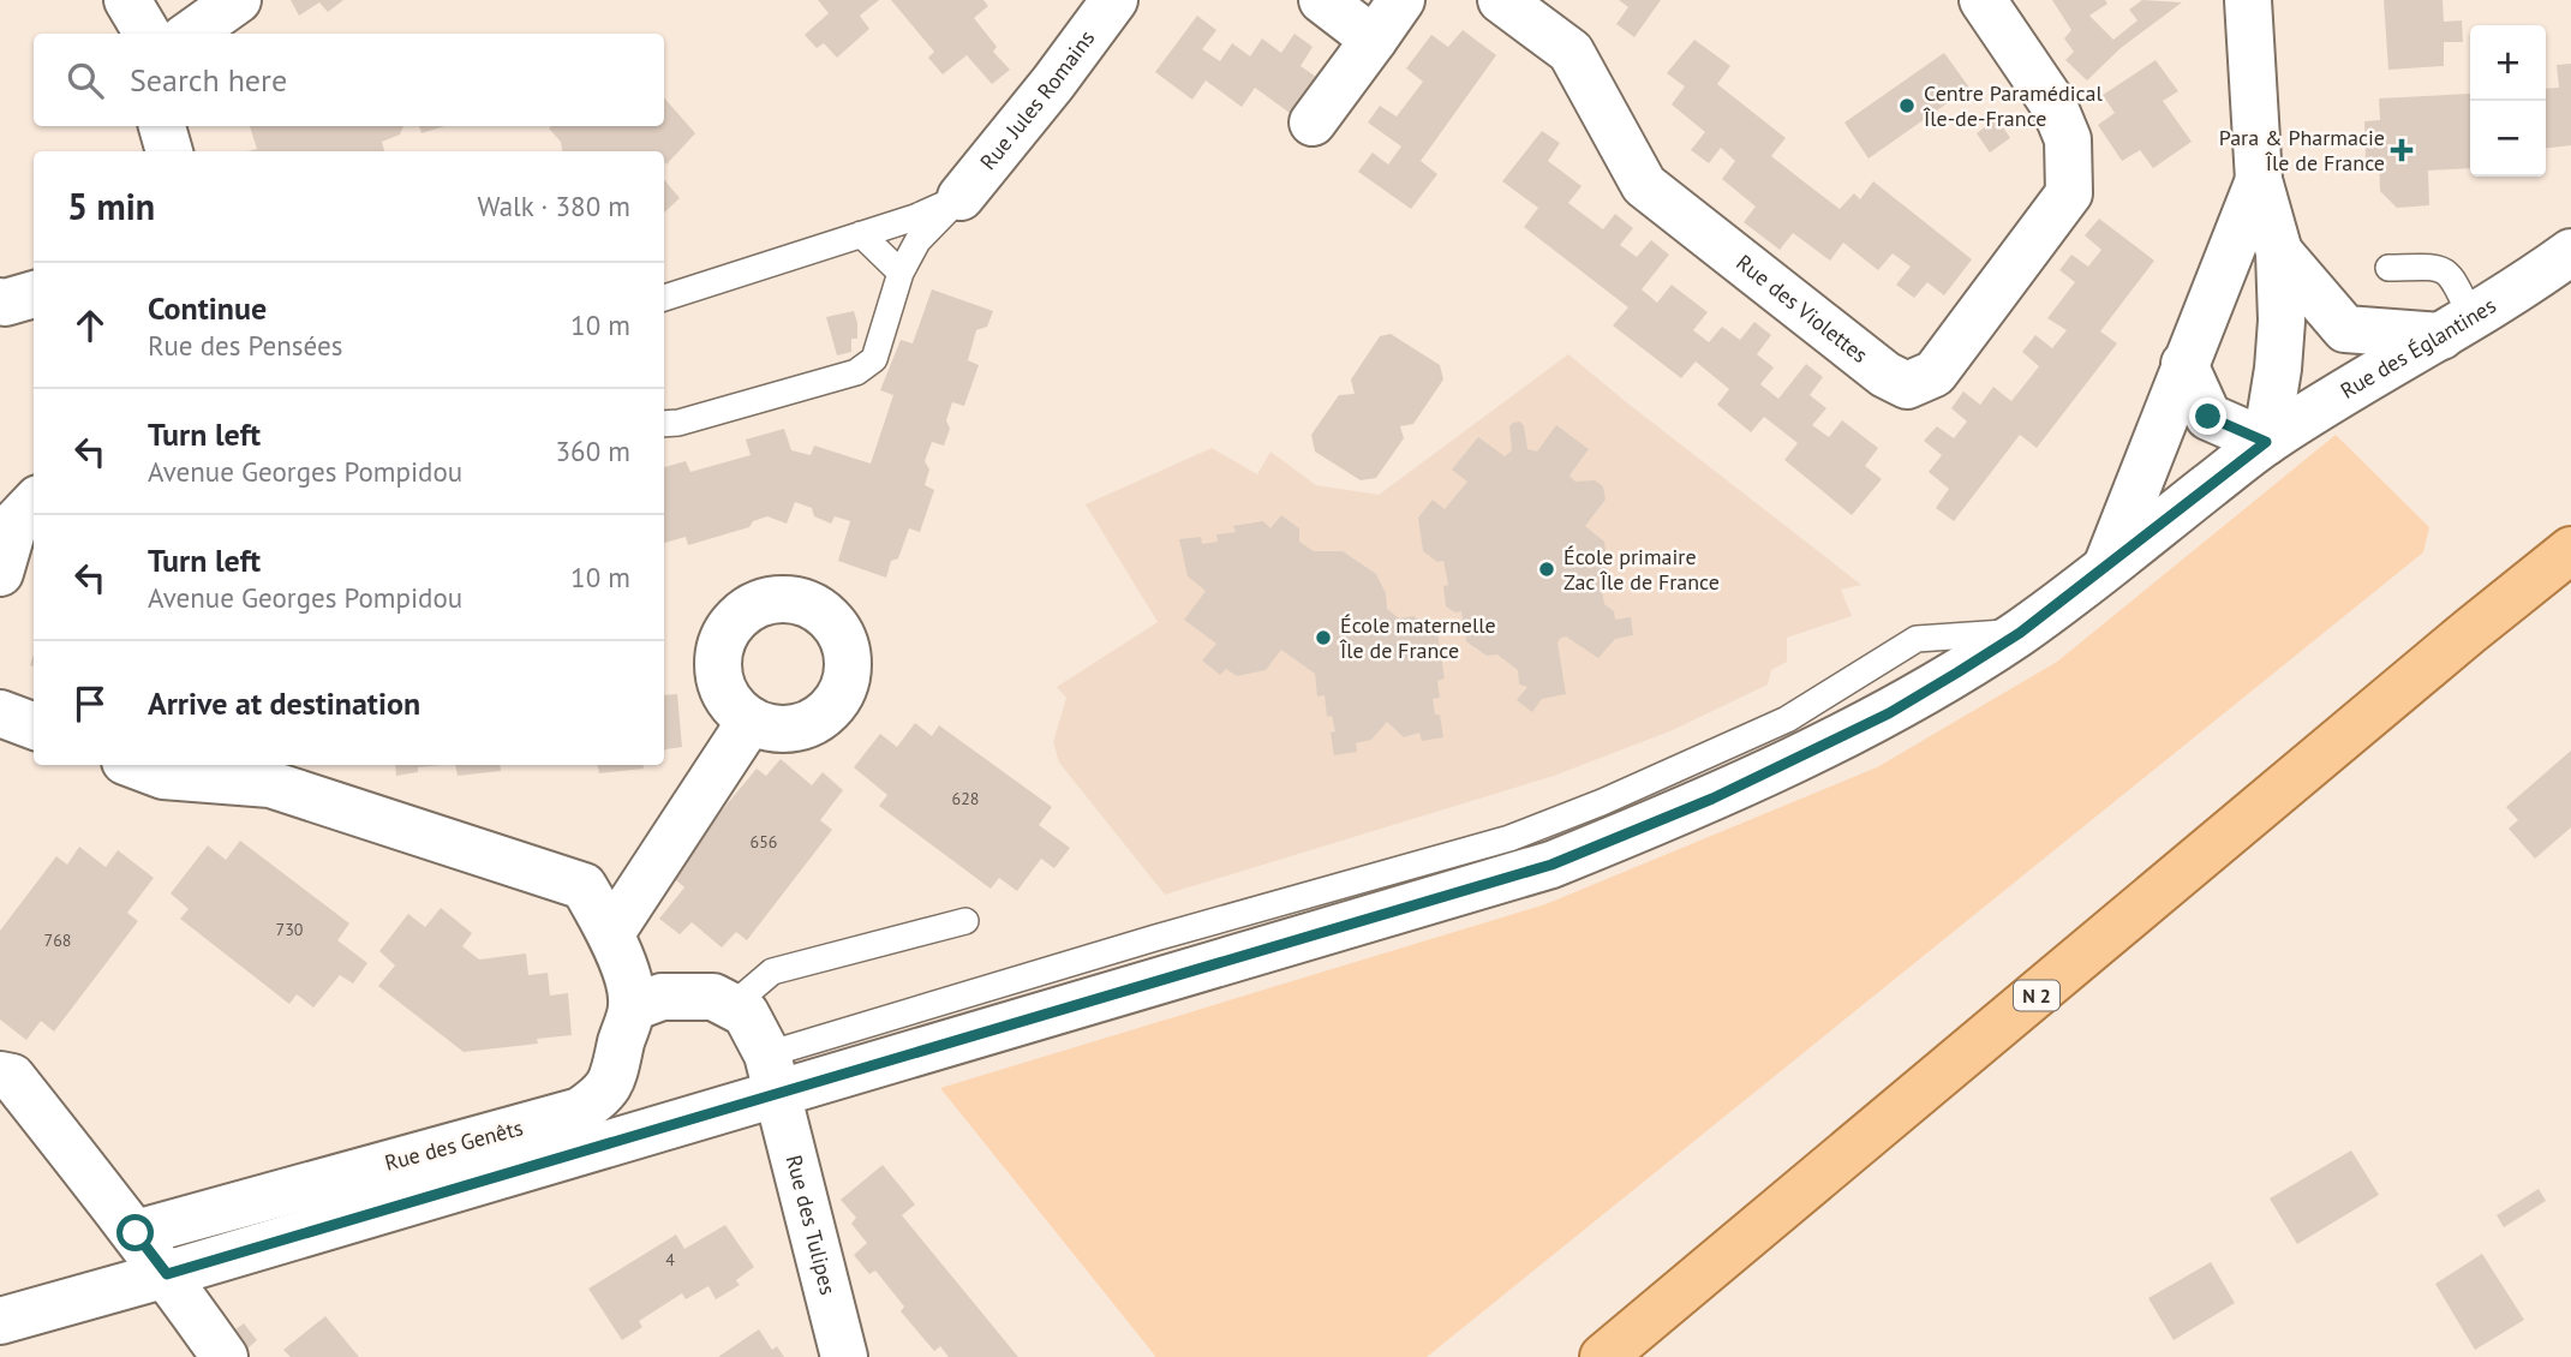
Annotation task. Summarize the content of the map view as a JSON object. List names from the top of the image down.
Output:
{
  "streets": {
    "main road": ["N 2"],
    "street": [
      "Rue Jules Romains",
      "Rue des Violettes",
      "Rue des Églantines",
      "Rue des Genêts",
      "Rue des Tulipes"
    ]
  },
  "crossings": [
    ["Rue des Églantines", "Rue des Tulipes"]
  ],
  "places": {
    "other": ["Centre Paramédical Île-de-France", "École primaire Zac Île de France", "École maternelle Île de France"],
    "health": ["Para & Pharmacie Île de France"]
  },
  "house_numbers": [
    "628",
    "656",
    "730",
    "768",
    "4"
  ],
  "page": {
    "map_buttons": ["+", "−"],
    "search": "Search here",
    "heading": ["5 min", "Walk · 380 m"],
    "list": [
      ["Continue", "Rue des Pensées", "10 m"],
      ["Turn left", "Avenue Georges Pompidou", "360 m"],
      ["Turn left", "Avenue Georges Pompidou", "10 m"],
      "Arrive at destination"
    ]
  }
}
